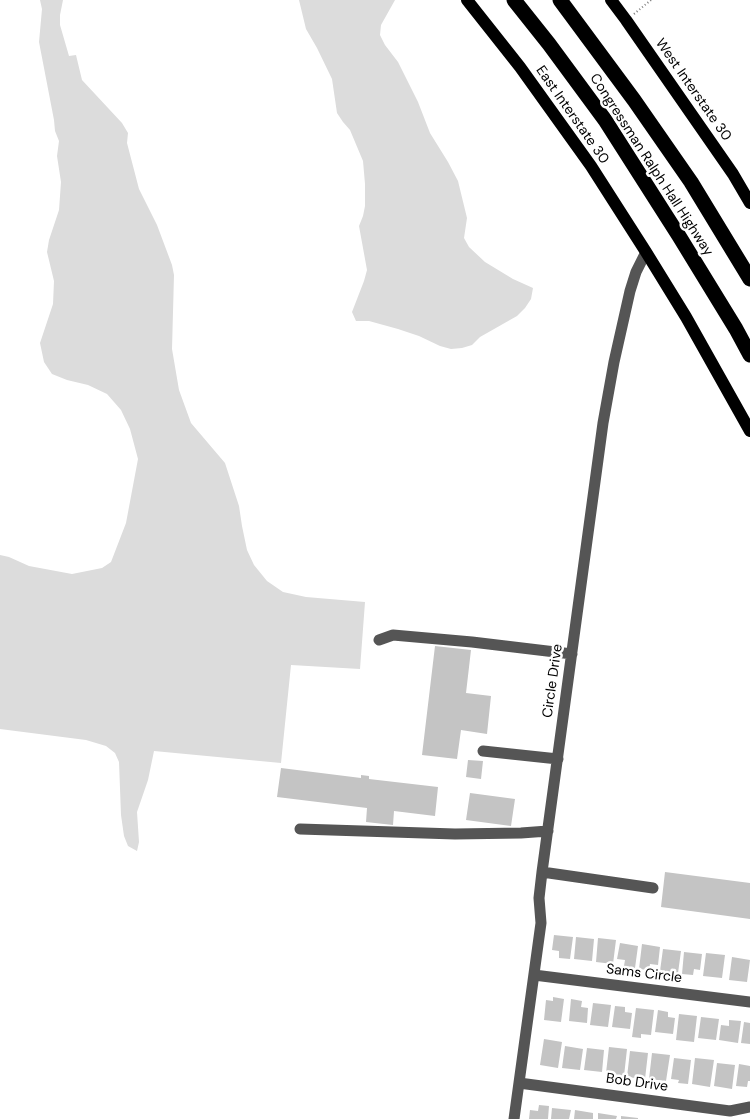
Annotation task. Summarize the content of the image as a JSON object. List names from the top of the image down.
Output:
{
  "streets": {
    "highway": ["Congressman Ralph Hall Highway"],
    "main road": ["West Interstate 30", "East Interstate 30"],
    "street": ["Circle Drive", "Sams Circle", "Bob Drive"]
  },
  "crossings": [
    ["East Interstate 30", "Circle Drive"],
    ["Circle Drive", "Sams Circle"],
    ["Circle Drive", "Bob Drive"]
  ]
}
